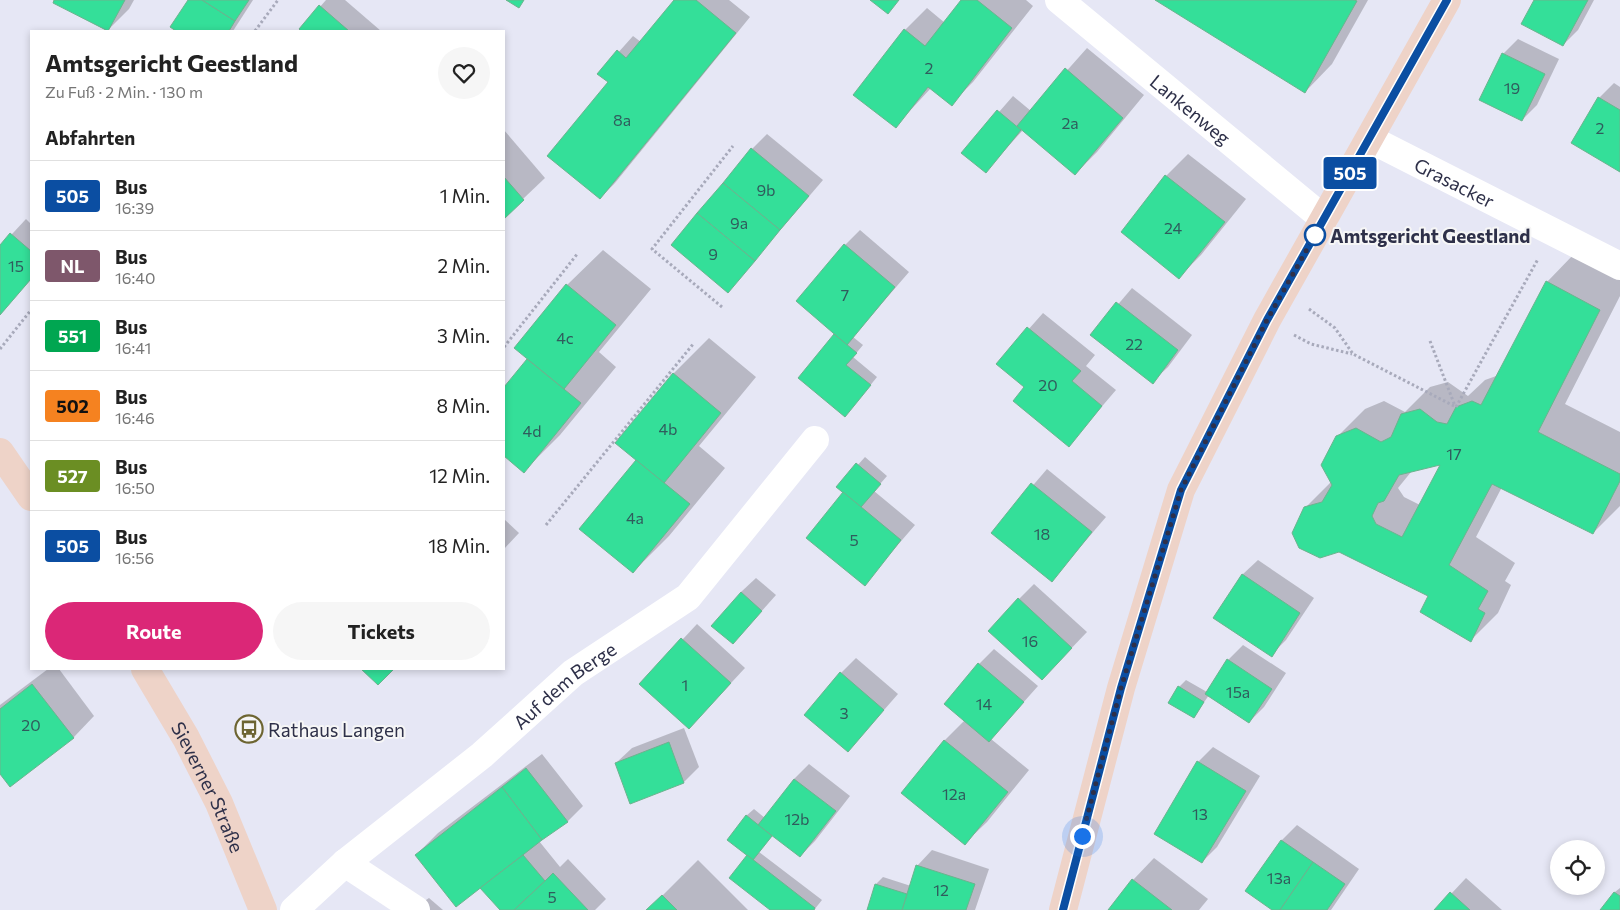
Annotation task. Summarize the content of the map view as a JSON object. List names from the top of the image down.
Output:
{
  "streets": {
    "main road": ["Sieverner Straße"],
    "street": ["Lankenweg", "Grasacker", "Auf dem Berge"]
  },
  "places": {
    "other": ["Amtsgericht Geestland"],
    "bus stop": ["Rathaus Langen"]
  },
  "lines": ["bus line 505"],
  "house_numbers": [
    "2",
    "19",
    "8a",
    "2a",
    "2",
    "9b",
    "9a",
    "24",
    "9",
    "15",
    "7",
    "4c",
    "22",
    "20",
    "4b",
    "4d",
    "17",
    "4a",
    "18",
    "5",
    "16",
    "1",
    "15a",
    "14",
    "3",
    "20",
    "12a",
    "13",
    "12b",
    "13a",
    "12",
    "5"
  ],
  "page": {
    "on_map": "505",
    "heading": [
      ["Amtsgericht Geestland", "Zu Fuß · 2 Min. · 130 m"],
      "Abfahrten"
    ],
    "list": [
      {
        "mark": "505",
        "name": "Bus",
        "note": "16:39",
        "value": "1 Min."
      },
      {
        "mark": "NL",
        "name": "Bus",
        "note": "16:40",
        "value": "2 Min."
      },
      {
        "mark": "551",
        "name": "Bus",
        "note": "16:41",
        "value": "3 Min."
      },
      {
        "mark": "502",
        "name": "Bus",
        "note": "16:46",
        "value": "8 Min."
      },
      {
        "mark": "527",
        "name": "Bus",
        "note": "16:50",
        "value": "12 Min."
      },
      {
        "mark": "505",
        "name": "Bus",
        "note": "16:56",
        "value": "18 Min."
      }
    ],
    "buttons": ["Route", "Tickets"]
  }
}
